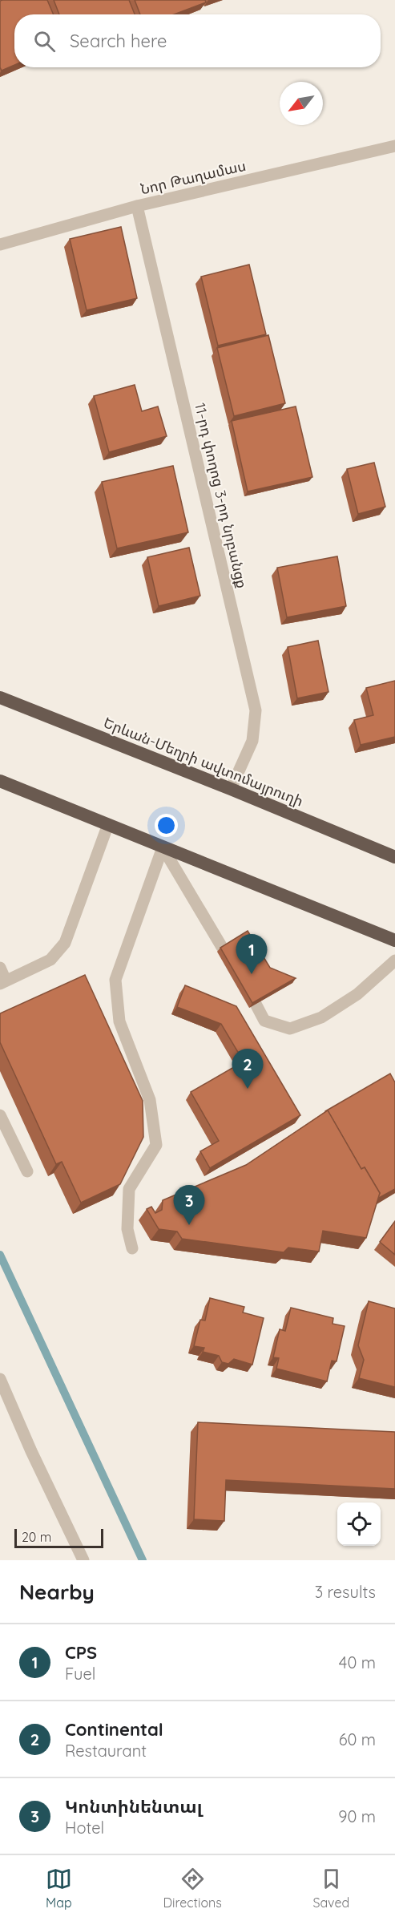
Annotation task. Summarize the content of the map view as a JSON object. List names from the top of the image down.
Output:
{
  "streets": {
    "highway": ["Երևան-Մեղրի ավտոմայրուղի"],
    "street": ["Նոր Թաղամաս", "11-րդ փողոց 3-րդ նրբանցք"]
  },
  "crossings": [
    ["Նոր Թաղամաս", "11-րդ փողոց 3-րդ նրբանցք"],
    ["11-րդ փողոց 3-րդ նրբանցք", "Երևան-Մեղրի ավտոմայրուղի"]
  ],
  "scale_bar": "20 m",
  "north": "bottom left",
  "page": {
    "search": "Search here",
    "pins": ["1", "2", "3"],
    "scale": "20 m",
    "heading": ["Nearby", "3 results"],
    "list": [
      {
        "mark": "1",
        "name": "CPS",
        "note": "Fuel",
        "value": "40 m"
      },
      {
        "mark": "2",
        "name": "Continental",
        "note": "Restaurant",
        "value": "60 m"
      },
      {
        "mark": "3",
        "name": "Կոնտինենտալ",
        "note": "Hotel",
        "value": "90 m"
      }
    ],
    "nav": ["Map", "Directions", "Saved"]
  }
}
